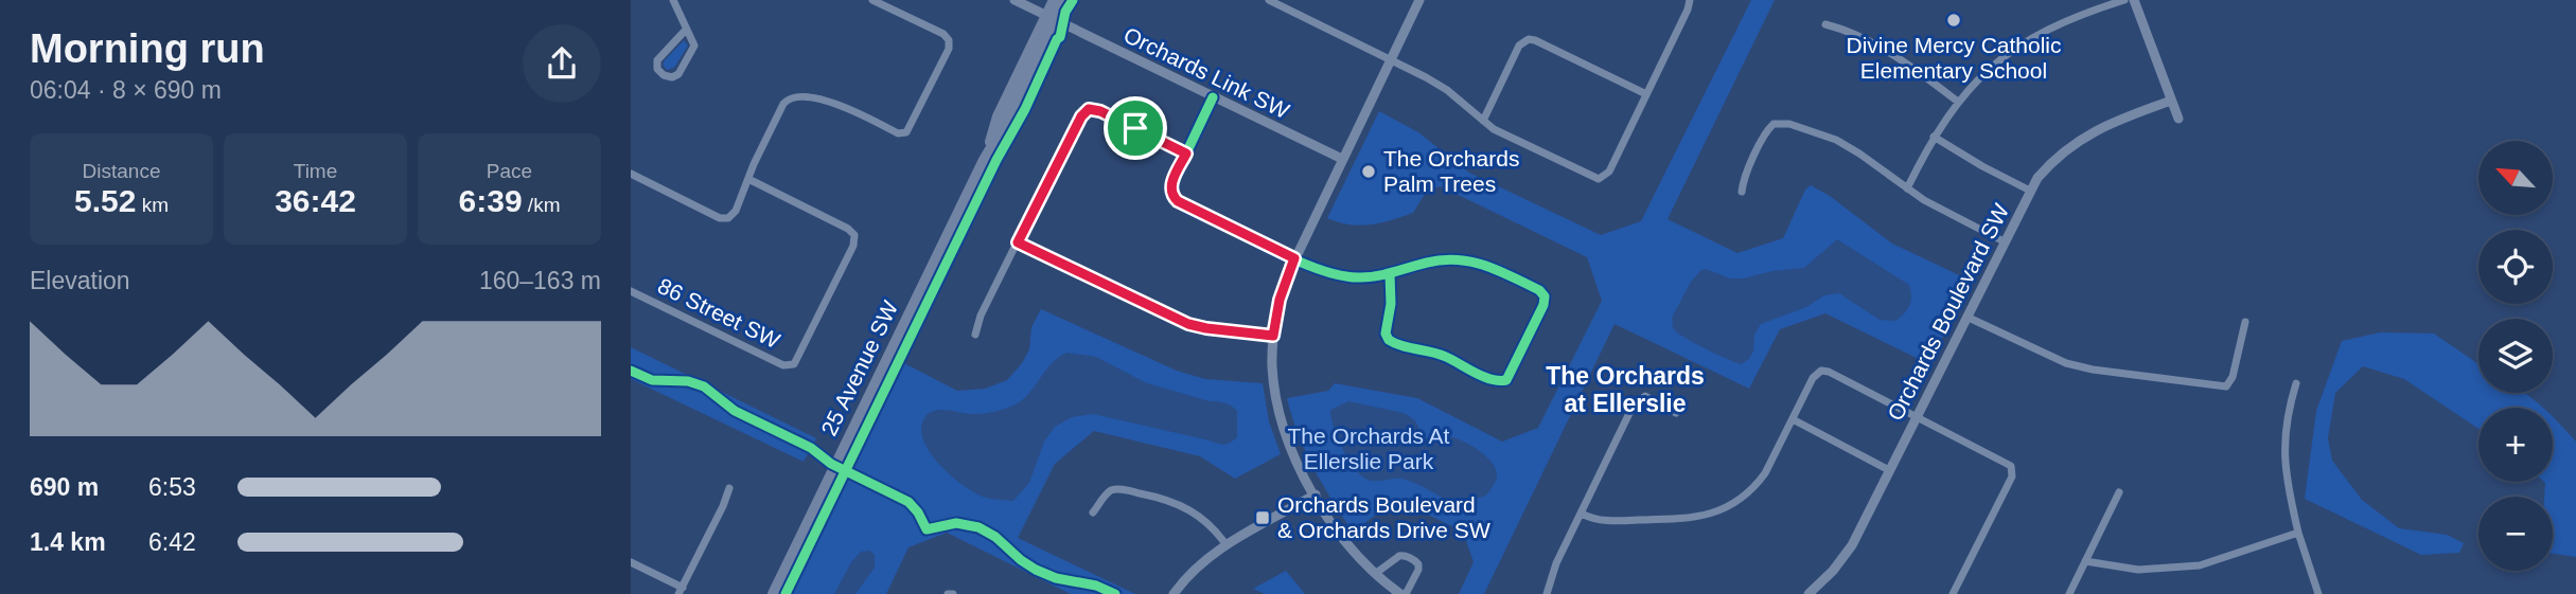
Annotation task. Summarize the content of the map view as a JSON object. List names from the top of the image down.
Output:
{
  "streets": {
    "main road": ["25 Avenue SW"],
    "street": ["Orchards Link SW", "Orchards Boulevard SW", "86 Street SW"]
  },
  "crossings": [
    ["Orchards Link SW", "25 Avenue SW"]
  ],
  "districts": ["The Orchards at Ellerslie"],
  "parks": ["The Orchards At Ellerslie Park"],
  "places": {
    "other": ["Divine Mercy Catholic Elementary School", "The Orchards Palm Trees"],
    "transit": ["Orchards Boulevard & Orchards Drive SW"]
  },
  "north": "top left",
  "page": {
    "heading": ["Morning run", "06:04 · 8 × 690 m"],
    "stats": [
      ["Distance", "5.52 km"],
      ["Time", "36:42"],
      ["Pace", "6:39 /km"]
    ],
    "map_buttons": ["+", "−"],
    "chart": ["Elevation", "160–163 m"],
    "list": [
      {
        "name": "690 m",
        "note": "6:53"
      },
      {
        "name": "1.4 km",
        "note": "6:42"
      }
    ]
  }
}
